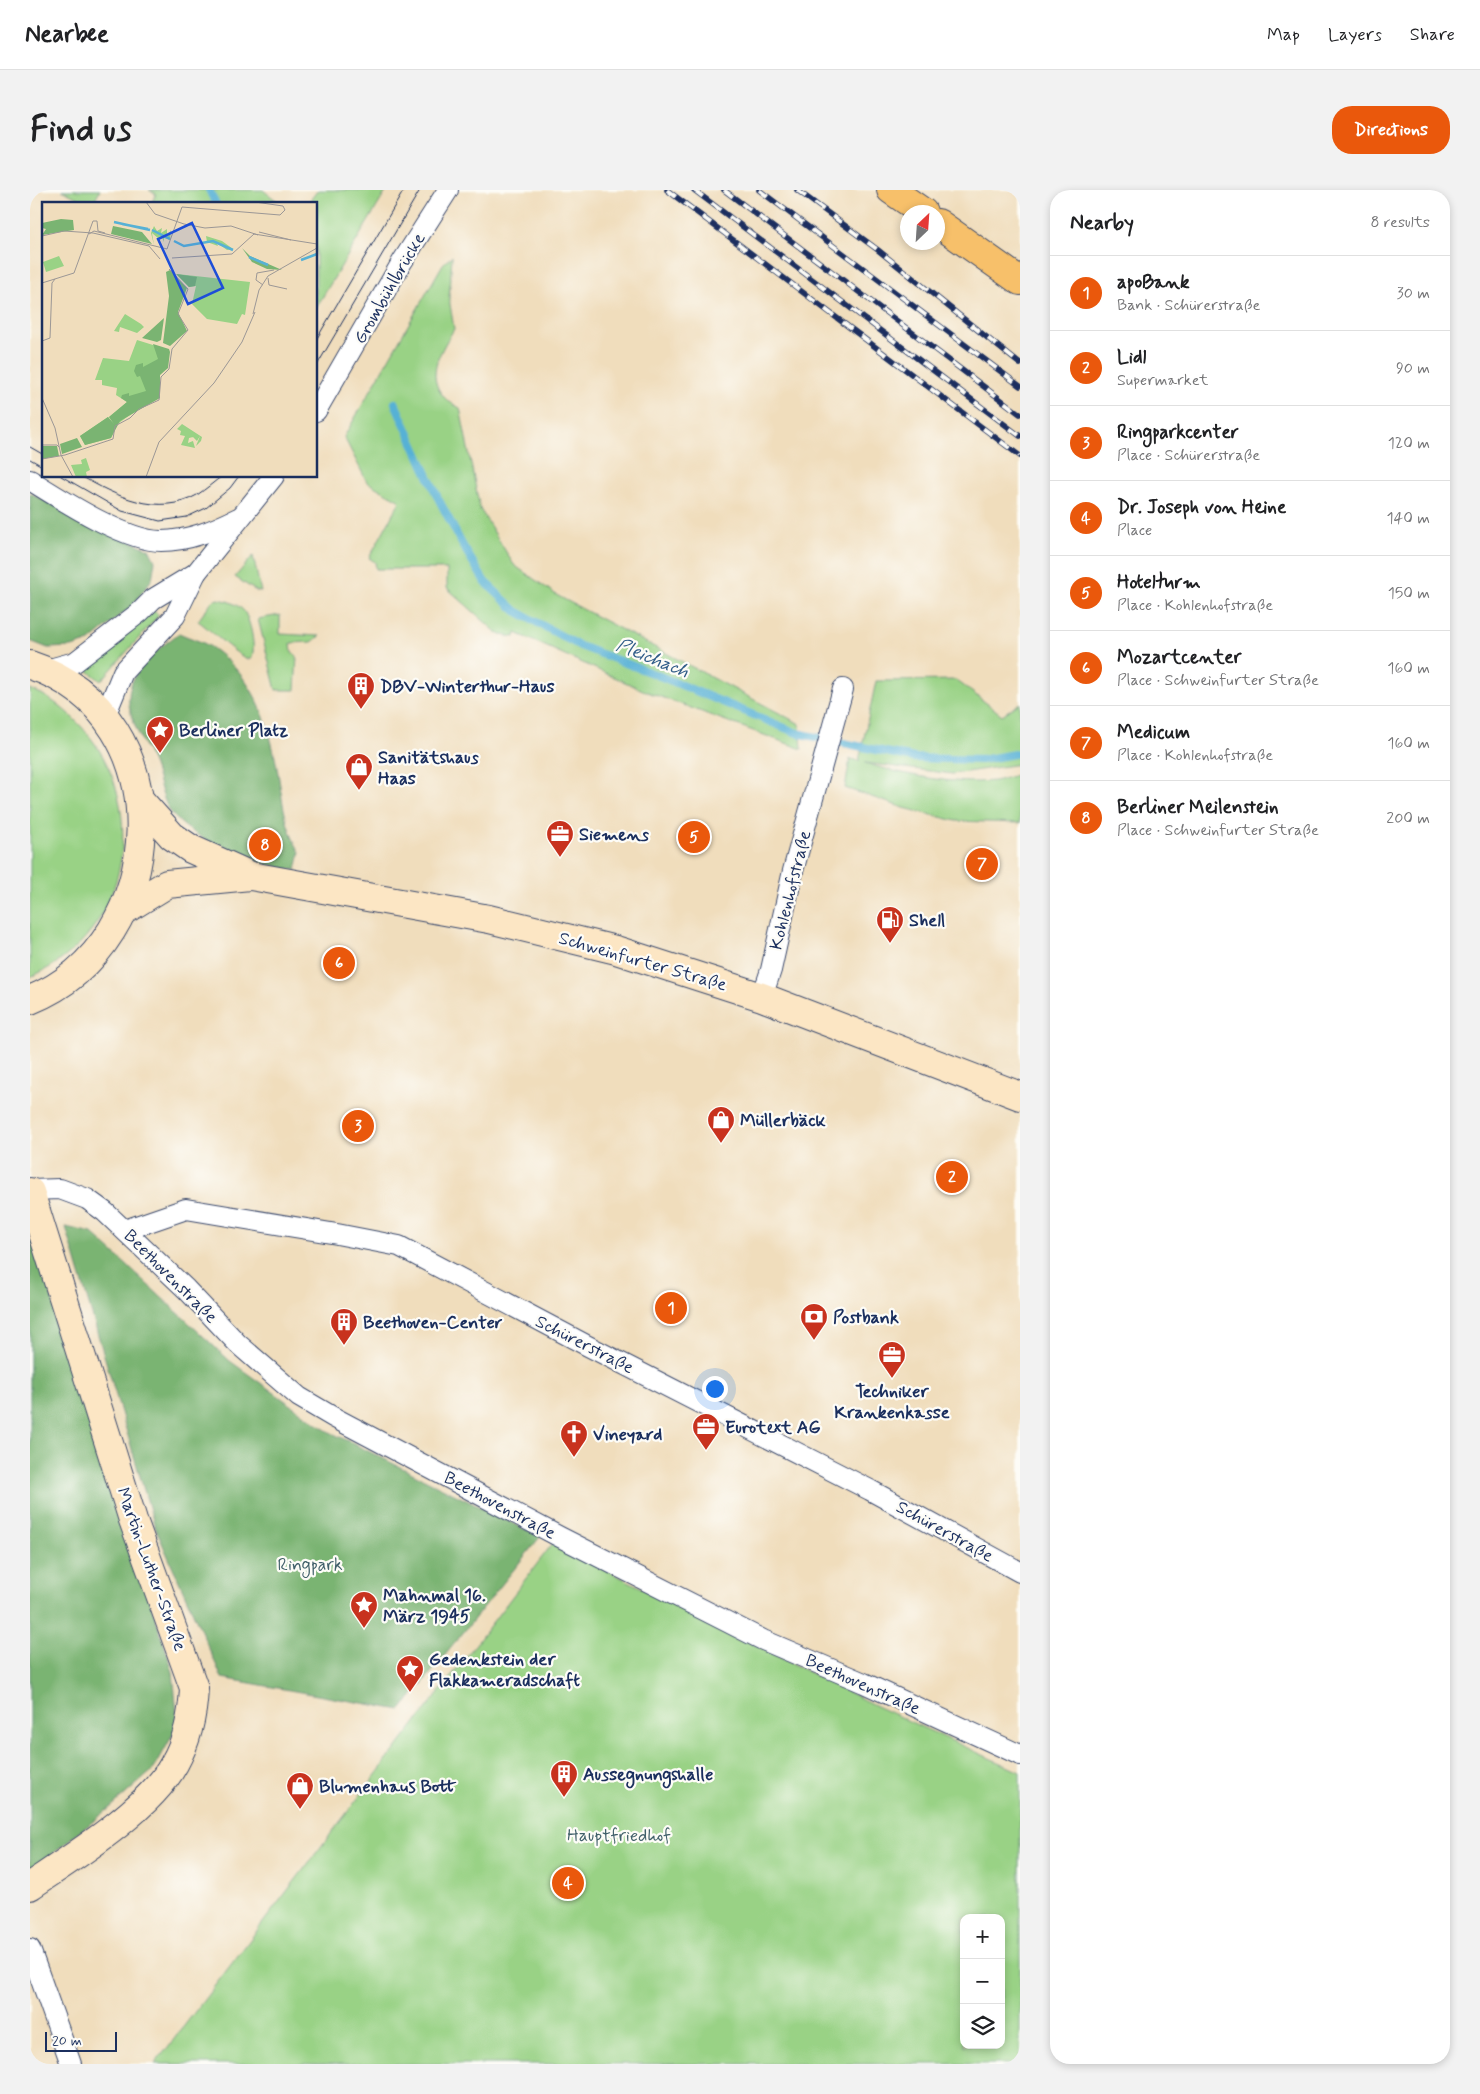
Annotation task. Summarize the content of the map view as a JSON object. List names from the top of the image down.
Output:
{
  "streets": {
    "main road": ["Schweinfurter Straße", "Martin-Luther-Straße"],
    "street": [
      "Grombühlbrücke",
      "Kohlenhofstraße",
      "Beethovenstraße",
      "Schürerstraße"
    ]
  },
  "crossings": [
    ["Kohlenhofstraße", "Schweinfurter Straße"],
    ["Beethovenstraße", "Schürerstraße"],
    ["Beethovenstraße", "Martin-Luther-Straße"]
  ],
  "water": ["Pleichach"],
  "parks": ["Ringpark", "Hauptfriedhof"],
  "places": {
    "building": ["DBV-Winterthur-Haus", "Beethoven-Center", "Aussegnungshalle"],
    "place": ["Berliner Platz", "Mahnmal 16. März 1945", "Gedenkstein der Flakkameradschaft"],
    "shop": ["Sanitätshaus Haas", "Müllerbäck", "Blumenhaus Bott"],
    "office": ["Siemens", "Techniker Krankenkasse", "Eurotext AG"],
    "fuel station": ["Shell"],
    "bank": ["Postbank"],
    "church": ["Vineyard"]
  },
  "scale_bar": "20 m",
  "north": "top right",
  "page": {
    "header": "Nearbee",
    "nav": ["Map", "Layers", "Share"],
    "buttons": "Directions",
    "title": "Find us",
    "heading": ["Nearby", "8 results"],
    "list": [
      {
        "mark": "1",
        "name": "apoBank",
        "note": "Bank · Schürerstraße",
        "value": "30 m"
      },
      {
        "mark": "2",
        "name": "Lidl",
        "note": "Supermarket",
        "value": "90 m"
      },
      {
        "mark": "3",
        "name": "Ringparkcenter",
        "note": "Place · Schürerstraße",
        "value": "120 m"
      },
      {
        "mark": "4",
        "name": "Dr. Joseph von Heine",
        "note": "Place",
        "value": "140 m"
      },
      {
        "mark": "5",
        "name": "Hotelturm",
        "note": "Place · Kohlenhofstraße",
        "value": "150 m"
      },
      {
        "mark": "6",
        "name": "Mozartcenter",
        "note": "Place · Schweinfurter Straße",
        "value": "160 m"
      },
      {
        "mark": "7",
        "name": "Medicum",
        "note": "Place · Kohlenhofstraße",
        "value": "160 m"
      },
      {
        "mark": "8",
        "name": "Berliner Meilenstein",
        "note": "Place · Schweinfurter Straße",
        "value": "200 m"
      }
    ],
    "pins": [
      "5",
      "8",
      "7",
      "6",
      "3",
      "2",
      "1",
      "4"
    ],
    "map_buttons": ["+", "−"],
    "scale": "20 m"
  }
}
